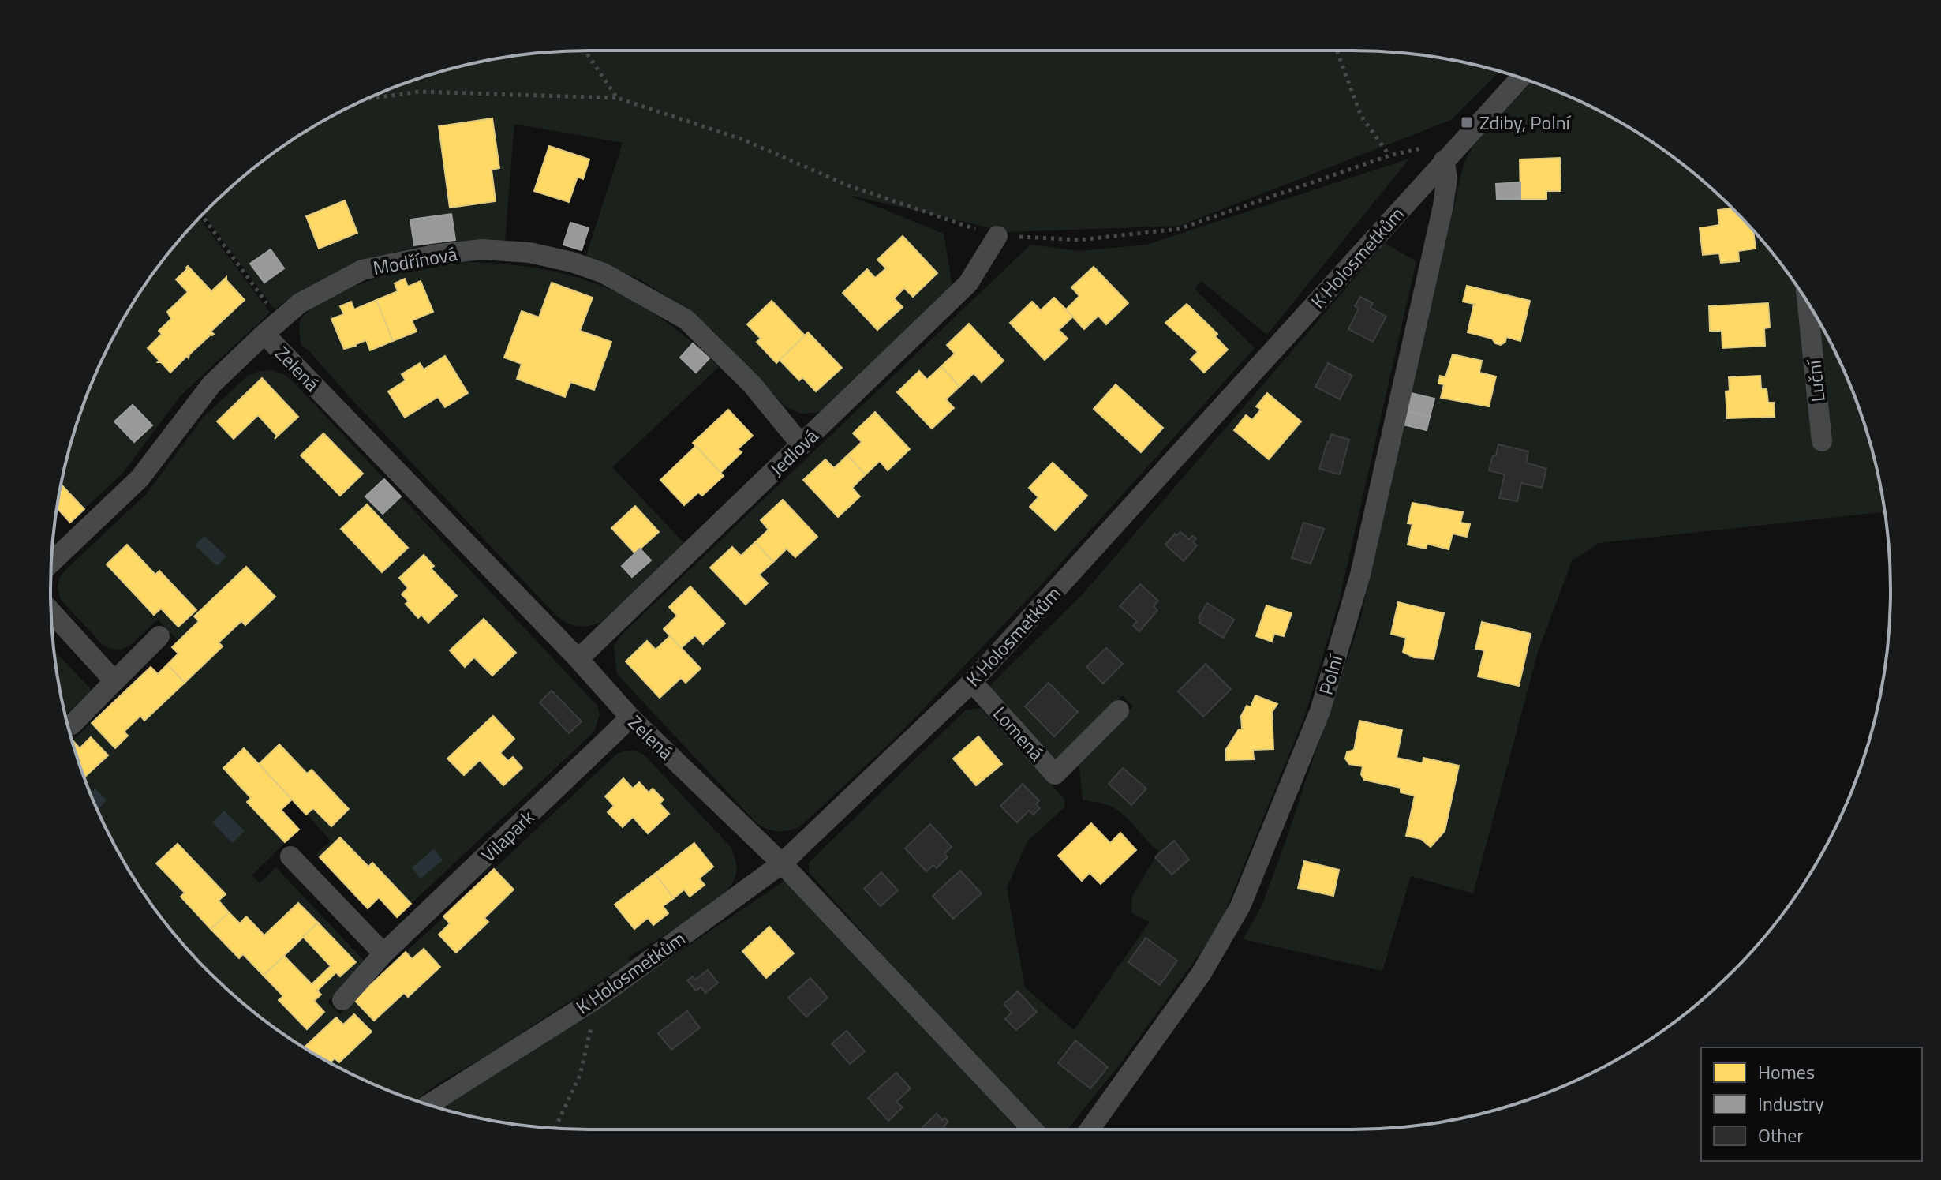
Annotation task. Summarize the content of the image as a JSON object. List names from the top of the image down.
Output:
{
  "streets": {
    "street": [
      "K Holosmetkům",
      "Modřínová",
      "Zelená",
      "Luční",
      "Jedlová",
      "Polní",
      "Lomená",
      "Vilapark"
    ]
  },
  "crossings": [
    ["K Holosmetkům", "Zelená"],
    ["K Holosmetkům", "Polní"],
    ["K Holosmetkům", "Lomená"],
    ["Modřínová", "Zelená"],
    ["Modřínová", "Jedlová"],
    ["Zelená", "Jedlová"],
    ["Zelená", "Vilapark"]
  ],
  "places": {
    "transit": ["Zdiby, Polní"]
  },
  "legend": ["Homes", "Industry", "Other"]
}
